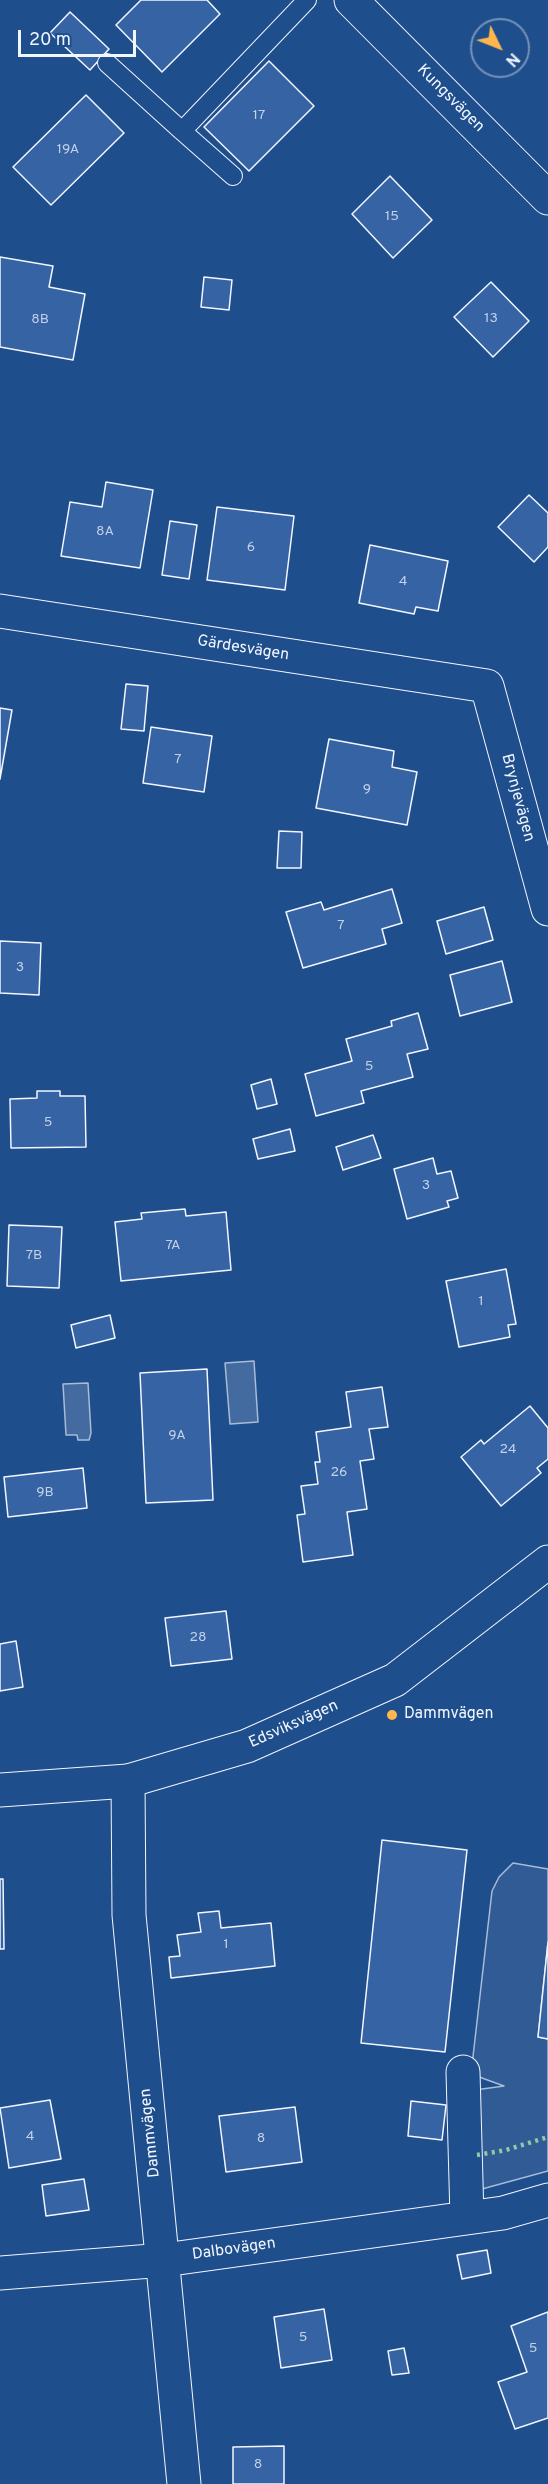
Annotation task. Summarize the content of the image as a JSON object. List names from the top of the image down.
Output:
{
  "streets": {
    "street": [
      "Kungsvägen",
      "Gärdesvägen",
      "Brynjevägen",
      "Edsviksvägen",
      "Dammvägen",
      "Dalbovägen"
    ]
  },
  "crossings": [
    ["Gärdesvägen", "Brynjevägen"],
    ["Edsviksvägen", "Dammvägen"],
    ["Dammvägen", "Dalbovägen"]
  ],
  "places": ["Dammvägen"],
  "house_numbers": [
    "17",
    "19A",
    "15",
    "13",
    "8B",
    "8A",
    "6",
    "4",
    "7",
    "9",
    "7",
    "3",
    "5",
    "5",
    "3",
    "7A",
    "7B",
    "1",
    "9A",
    "24",
    "26",
    "9B",
    "28",
    "1",
    "4",
    "8",
    "5",
    "5",
    "8"
  ],
  "scale_bar": "20 m",
  "north": "bottom right"
}
